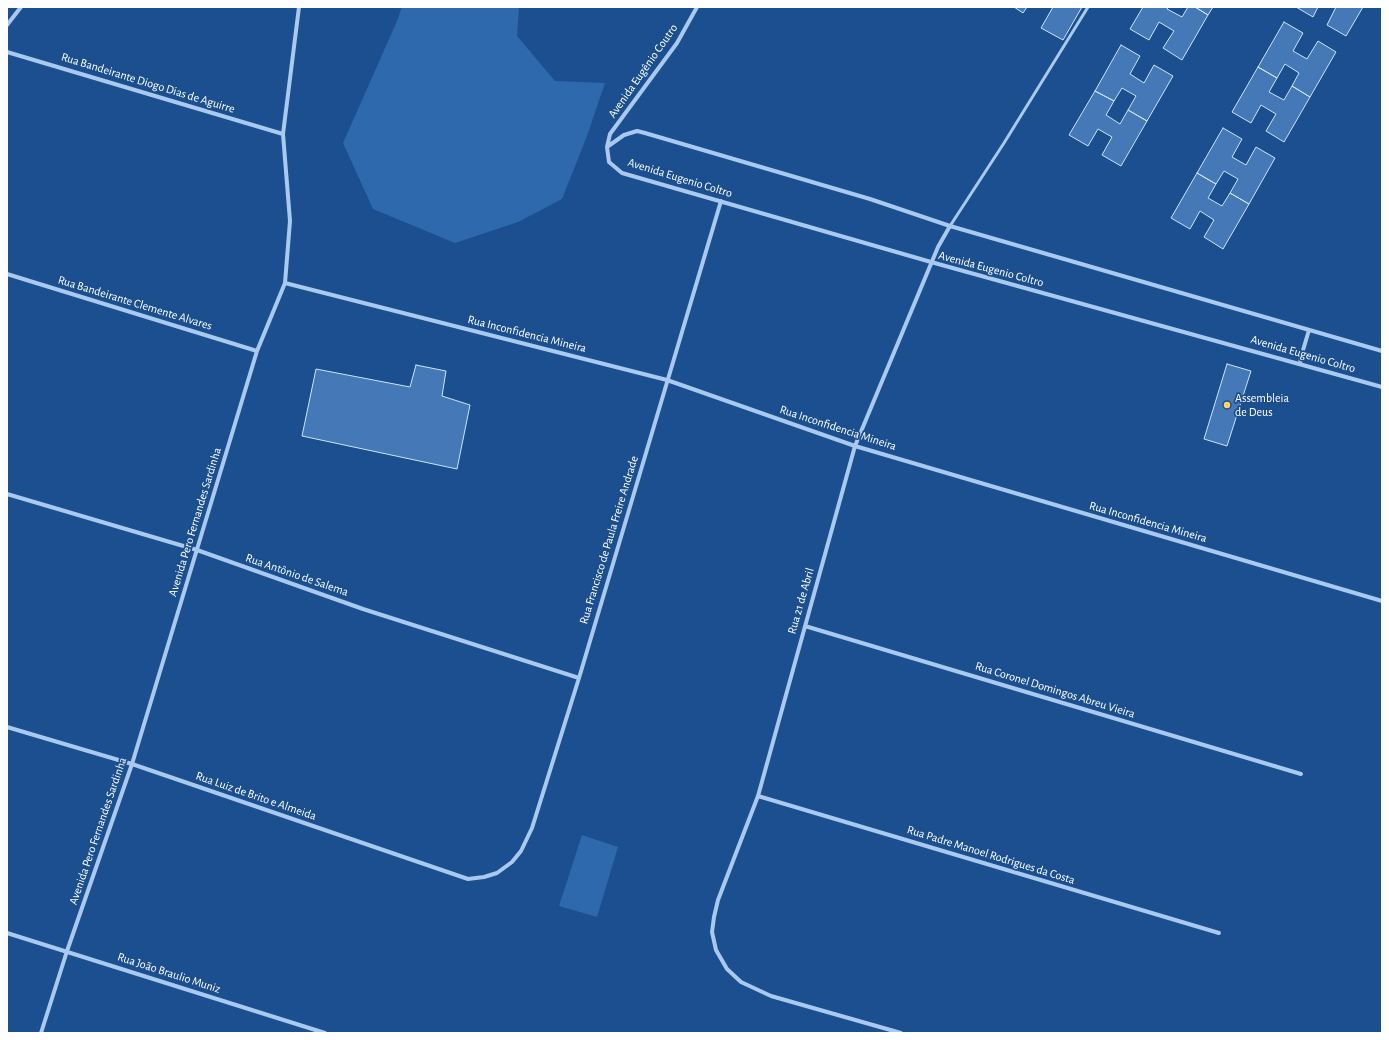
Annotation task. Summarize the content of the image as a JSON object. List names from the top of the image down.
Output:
{
  "streets": {
    "street": [
      "Avenida Eugênio Coutro",
      "Rua Bandeirante Diogo Dias de Aguirre",
      "Avenida Eugenio Coltro",
      "Rua Bandeirante Clemente Alvares",
      "Rua Inconfidencia Mineira",
      "Avenida Pero Fernandes Sardinha",
      "Rua Francisco de Paula Freire Andrade",
      "Rua Antônio de Salema",
      "Rua 21 de Abril",
      "Rua Coronel Domingos Abreu Vieira",
      "Rua Luiz de Brito e Almeida",
      "Rua Padre Manoel Rodrigues da Costa",
      "Rua João Braulio Muniz"
    ]
  },
  "crossings": [
    ["Avenida Eugênio Coutro", "Avenida Eugenio Coltro"],
    ["Rua Bandeirante Diogo Dias de Aguirre", "Avenida Pero Fernandes Sardinha"],
    ["Avenida Eugenio Coltro", "Rua Francisco de Paula Freire Andrade"],
    ["Avenida Eugenio Coltro", "Rua 21 de Abril"],
    ["Rua Bandeirante Clemente Alvares", "Avenida Pero Fernandes Sardinha"],
    ["Rua Inconfidencia Mineira", "Avenida Pero Fernandes Sardinha"],
    ["Rua Inconfidencia Mineira", "Rua Francisco de Paula Freire Andrade"],
    ["Rua Inconfidencia Mineira", "Rua 21 de Abril"],
    ["Avenida Pero Fernandes Sardinha", "Rua Antônio de Salema"],
    ["Avenida Pero Fernandes Sardinha", "Rua Luiz de Brito e Almeida"],
    ["Avenida Pero Fernandes Sardinha", "Rua João Braulio Muniz"],
    ["Rua Francisco de Paula Freire Andrade", "Rua Antônio de Salema"],
    ["Rua Francisco de Paula Freire Andrade", "Rua Luiz de Brito e Almeida"],
    ["Rua 21 de Abril", "Rua Coronel Domingos Abreu Vieira"],
    ["Rua 21 de Abril", "Rua Padre Manoel Rodrigues da Costa"]
  ],
  "places": ["Assembleia de Deus"]
}
